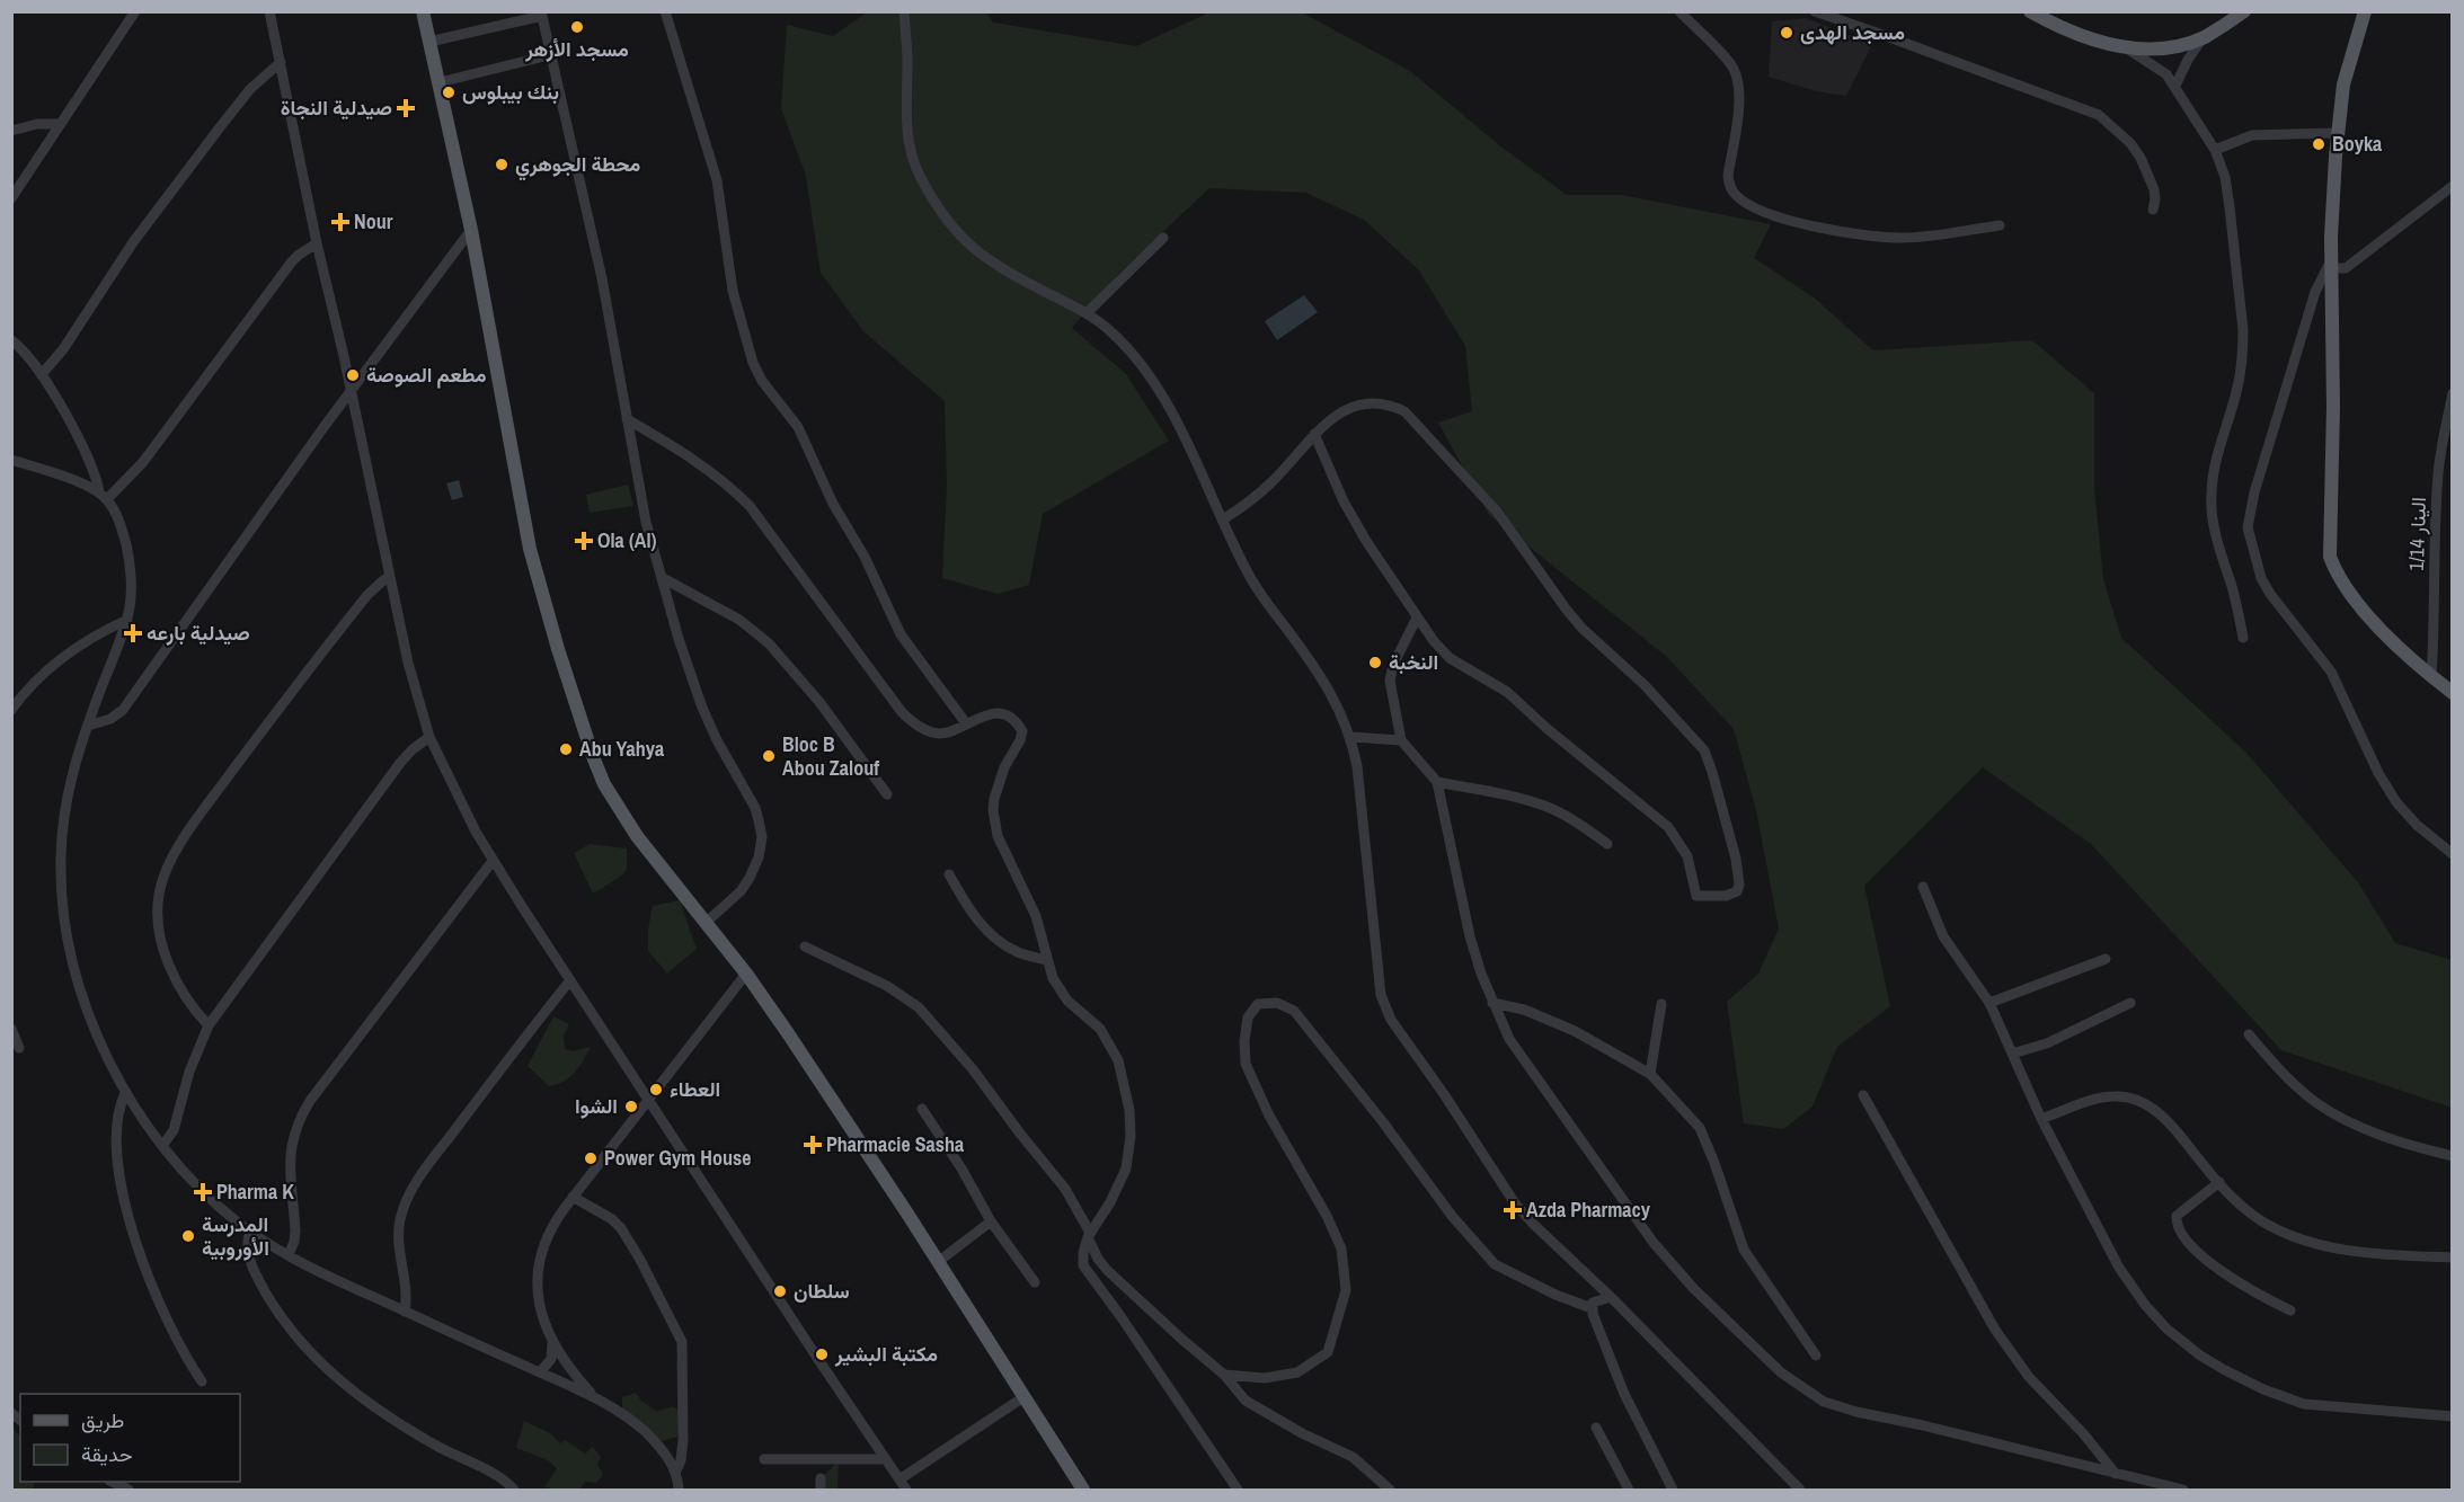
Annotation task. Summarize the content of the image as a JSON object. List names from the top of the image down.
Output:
{
  "streets": {
    "street": ["الينار 1/14"]
  },
  "places": {
    "other": [
      "مسجد الأزهر",
      "مسجد الهدى",
      "بنك بيبلوس",
      "Boyka",
      "محطة الجوهري",
      "مطعم الصوصة",
      "النخبة",
      "Abu Yahya",
      "Bloc B Abou Zalouf",
      "العطاء",
      "الشوا",
      "Power Gym House",
      "المدرسة الأوروبية",
      "سلطان",
      "مكتبة البشير"
    ],
    "health": [
      "صيدلية النجاة",
      "Nour",
      "Ola (Al)",
      "صيدلية بارعه",
      "Pharmacie Sasha",
      "Pharma K",
      "Azda Pharmacy"
    ]
  },
  "legend": ["طريق", "حديقة"]
}
